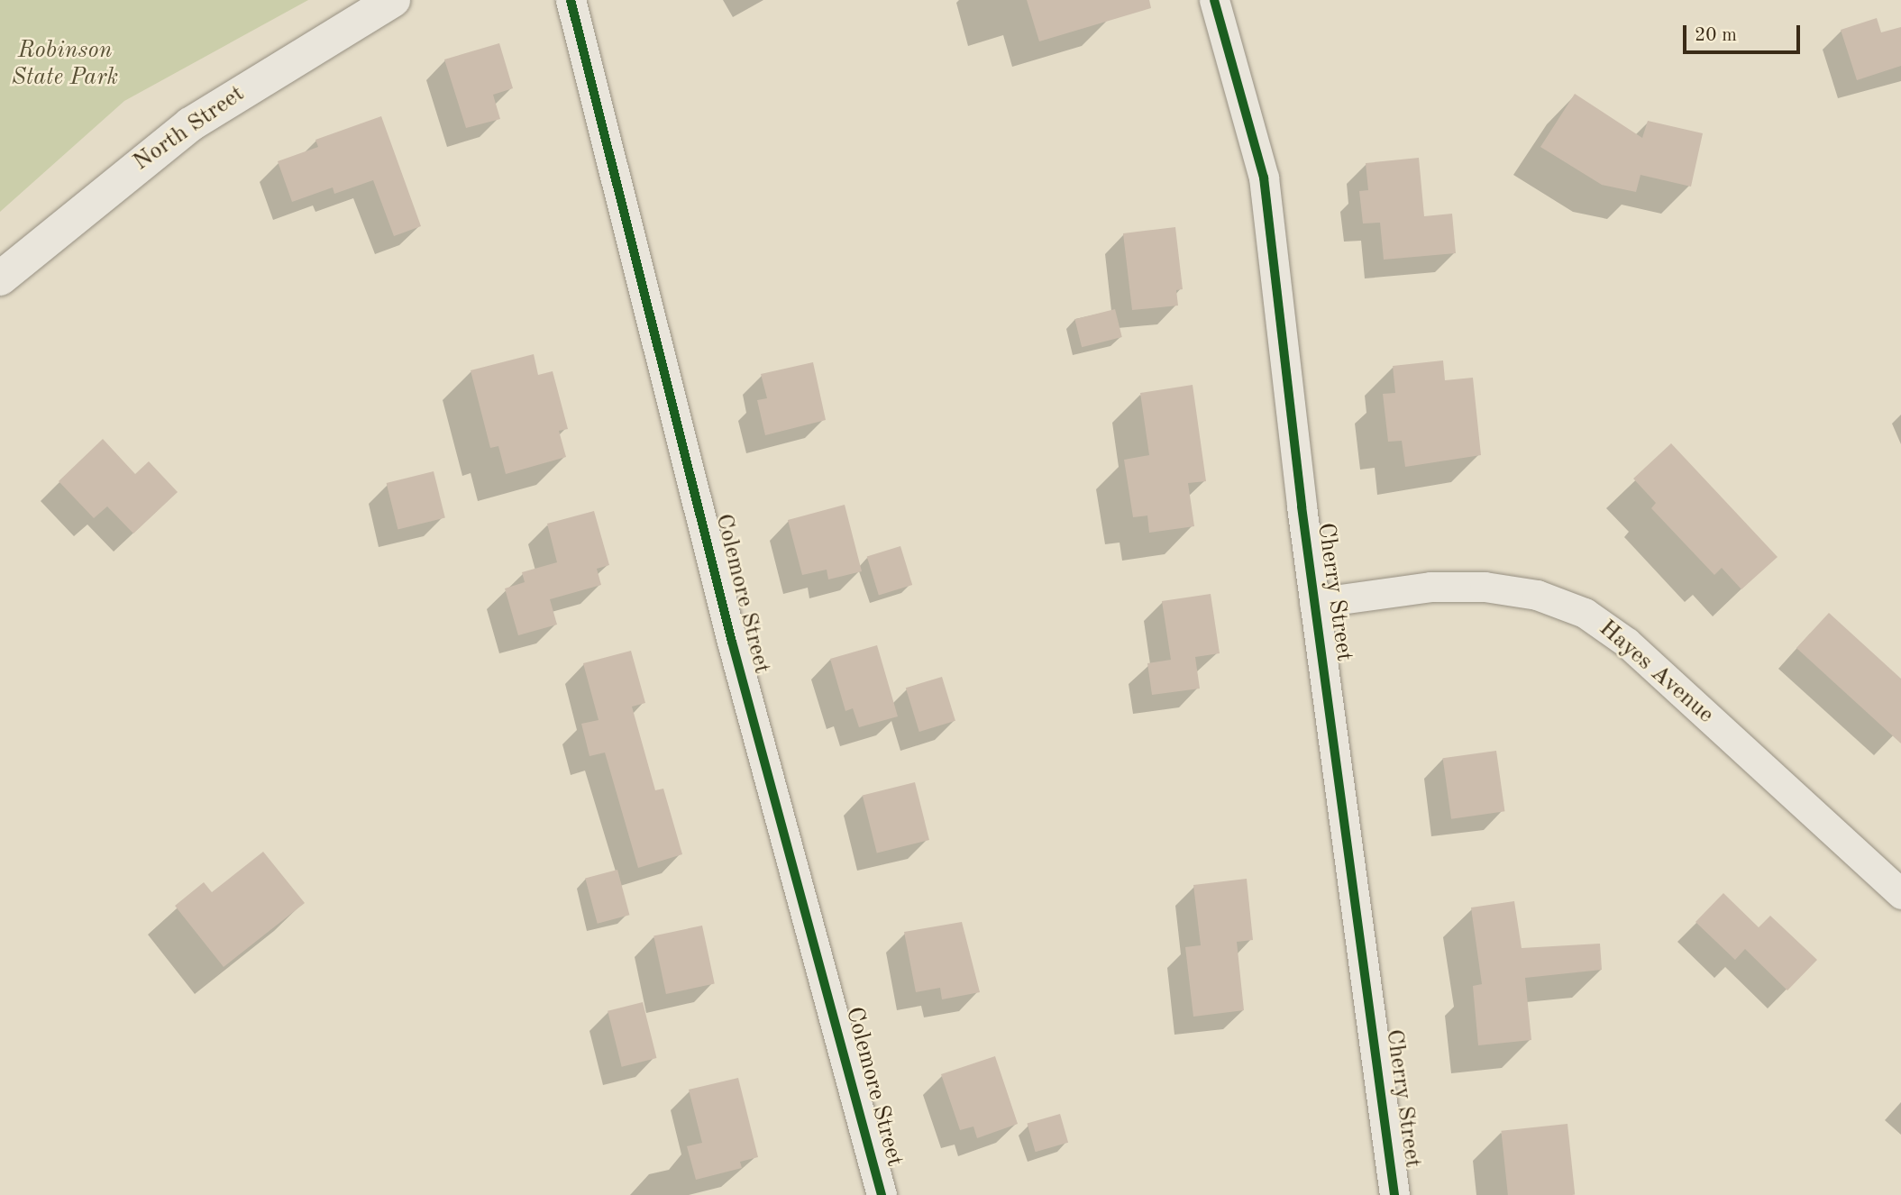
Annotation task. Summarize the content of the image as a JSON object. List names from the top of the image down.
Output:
{
  "streets": {
    "main road": ["North Street"],
    "street": ["Cherry Street", "Colemore Street", "Hayes Avenue"]
  },
  "crossings": [
    ["Cherry Street", "Hayes Avenue"]
  ],
  "parks": ["Robinson State Park"],
  "scale_bar": "20 m"
}
